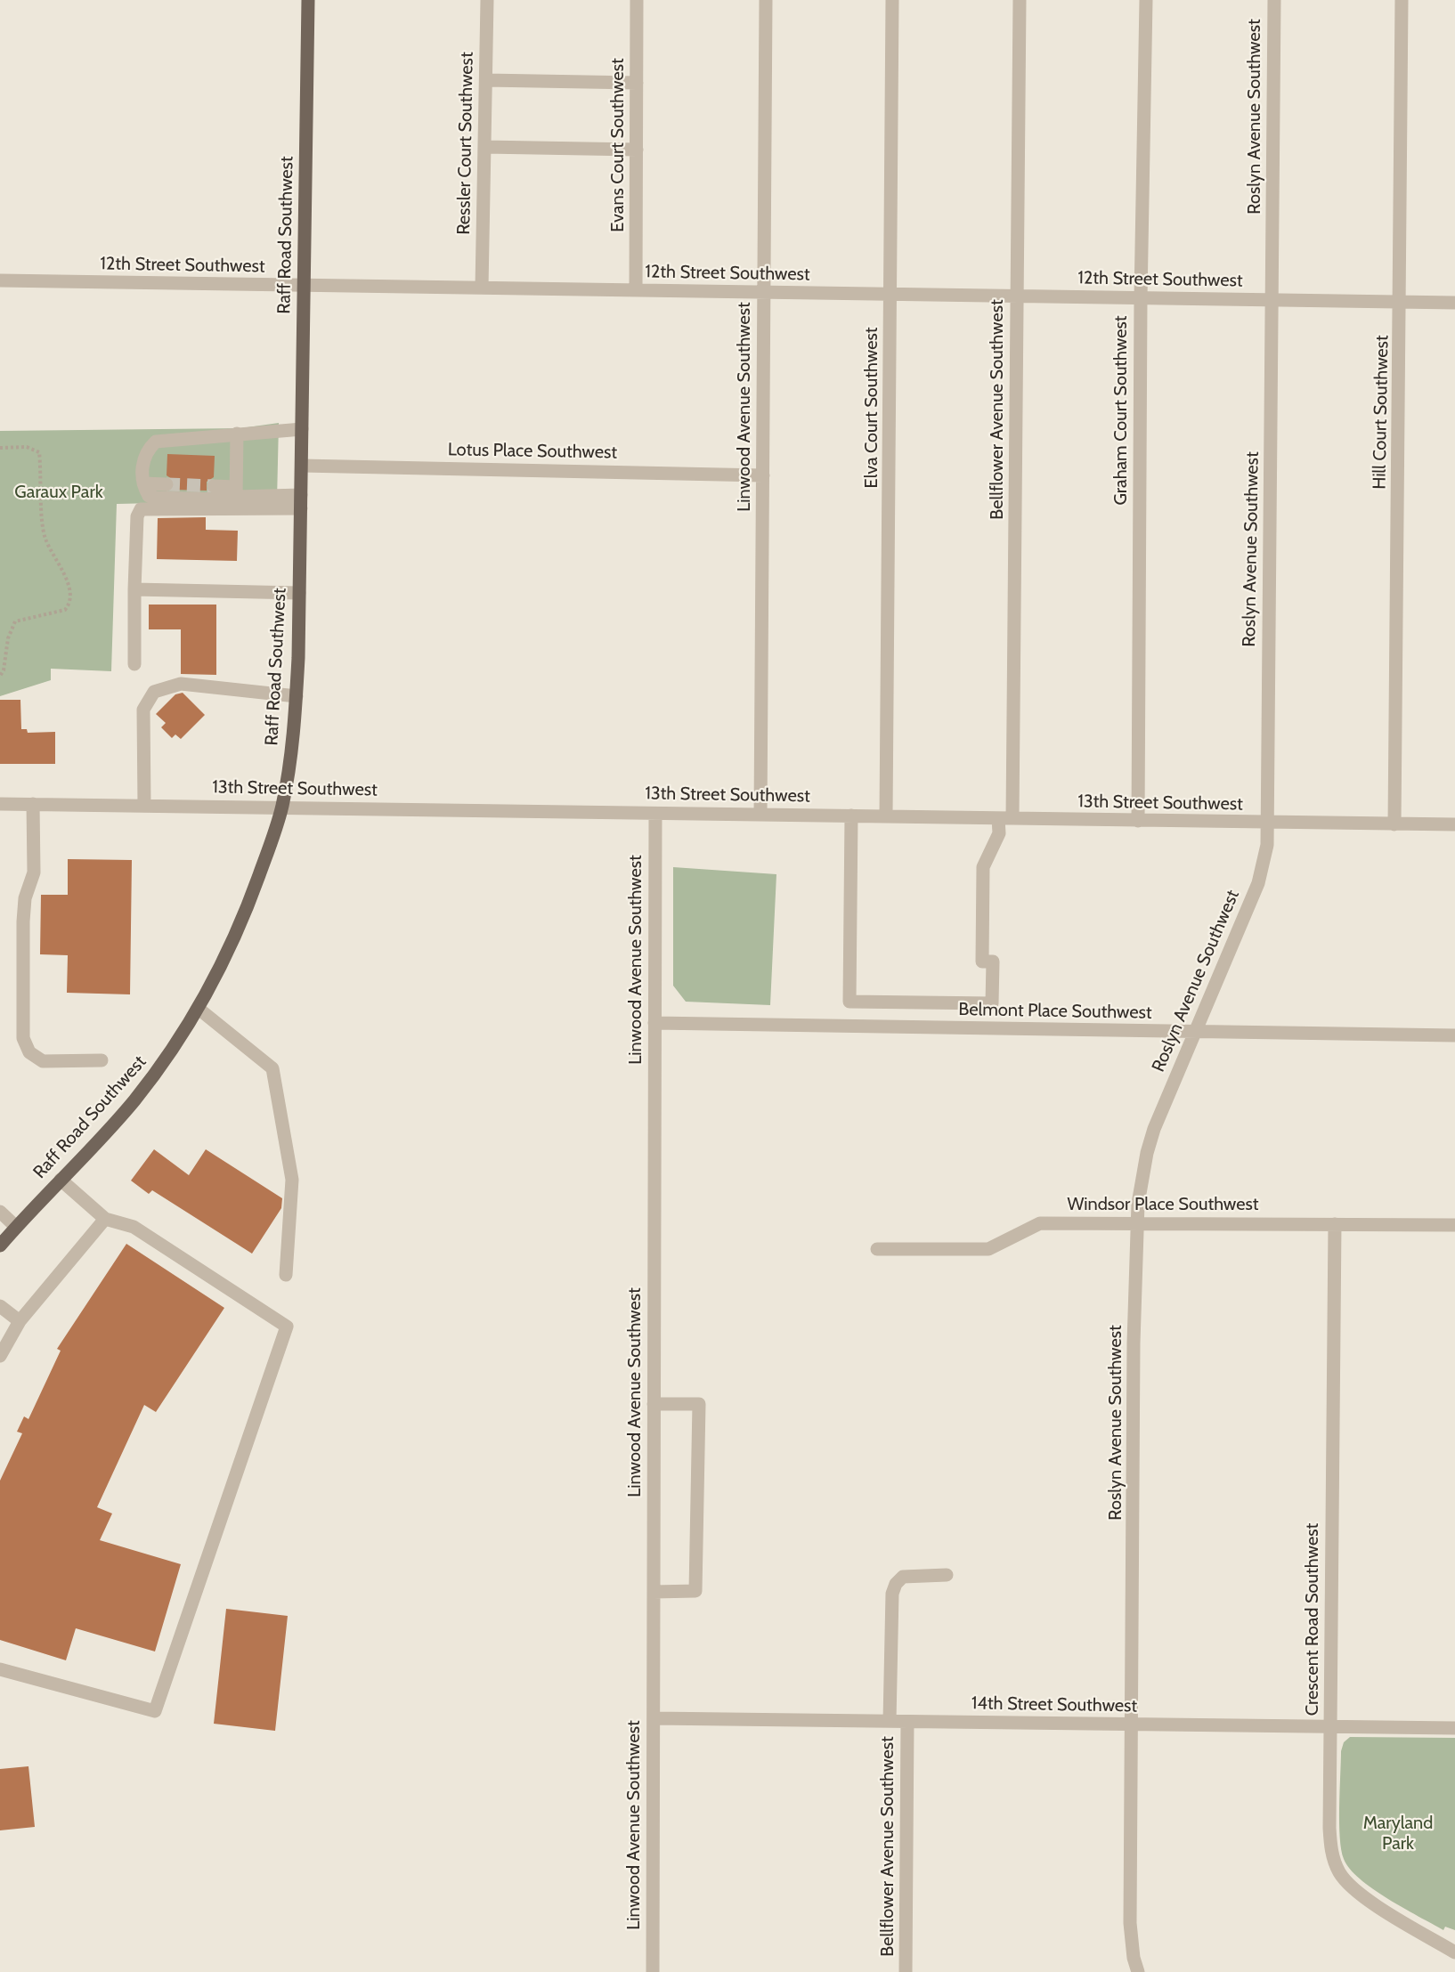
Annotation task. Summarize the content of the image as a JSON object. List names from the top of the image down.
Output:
{
  "streets": {
    "main road": ["Raff Road Southwest"],
    "street": [
      "Roslyn Avenue Southwest",
      "Ressler Court Southwest",
      "Evans Court Southwest",
      "12th Street Southwest",
      "Linwood Avenue Southwest",
      "Elva Court Southwest",
      "Bellflower Avenue Southwest",
      "Graham Court Southwest",
      "Hill Court Southwest",
      "Lotus Place Southwest",
      "13th Street Southwest",
      "Belmont Place Southwest",
      "Windsor Place Southwest",
      "Crescent Road Southwest",
      "14th Street Southwest"
    ]
  },
  "crossings": [
    ["Roslyn Avenue Southwest", "12th Street Southwest"],
    ["Roslyn Avenue Southwest", "13th Street Southwest"],
    ["Roslyn Avenue Southwest", "Belmont Place Southwest"],
    ["Roslyn Avenue Southwest", "Windsor Place Southwest"],
    ["Roslyn Avenue Southwest", "14th Street Southwest"],
    ["Ressler Court Southwest", "12th Street Southwest"],
    ["Evans Court Southwest", "12th Street Southwest"],
    ["Raff Road Southwest", "12th Street Southwest"],
    ["Raff Road Southwest", "Lotus Place Southwest"],
    ["Raff Road Southwest", "13th Street Southwest"],
    ["12th Street Southwest", "Linwood Avenue Southwest"],
    ["12th Street Southwest", "Elva Court Southwest"],
    ["12th Street Southwest", "Bellflower Avenue Southwest"],
    ["12th Street Southwest", "Graham Court Southwest"],
    ["12th Street Southwest", "Hill Court Southwest"],
    ["Linwood Avenue Southwest", "Lotus Place Southwest"],
    ["Linwood Avenue Southwest", "13th Street Southwest"],
    ["Linwood Avenue Southwest", "Belmont Place Southwest"],
    ["Linwood Avenue Southwest", "14th Street Southwest"],
    ["Elva Court Southwest", "13th Street Southwest"],
    ["Bellflower Avenue Southwest", "13th Street Southwest"],
    ["Bellflower Avenue Southwest", "14th Street Southwest"],
    ["Graham Court Southwest", "13th Street Southwest"],
    ["Hill Court Southwest", "13th Street Southwest"],
    ["Windsor Place Southwest", "Crescent Road Southwest"],
    ["Crescent Road Southwest", "14th Street Southwest"]
  ],
  "parks": ["Garaux Park", "Maryland Park"]
}
